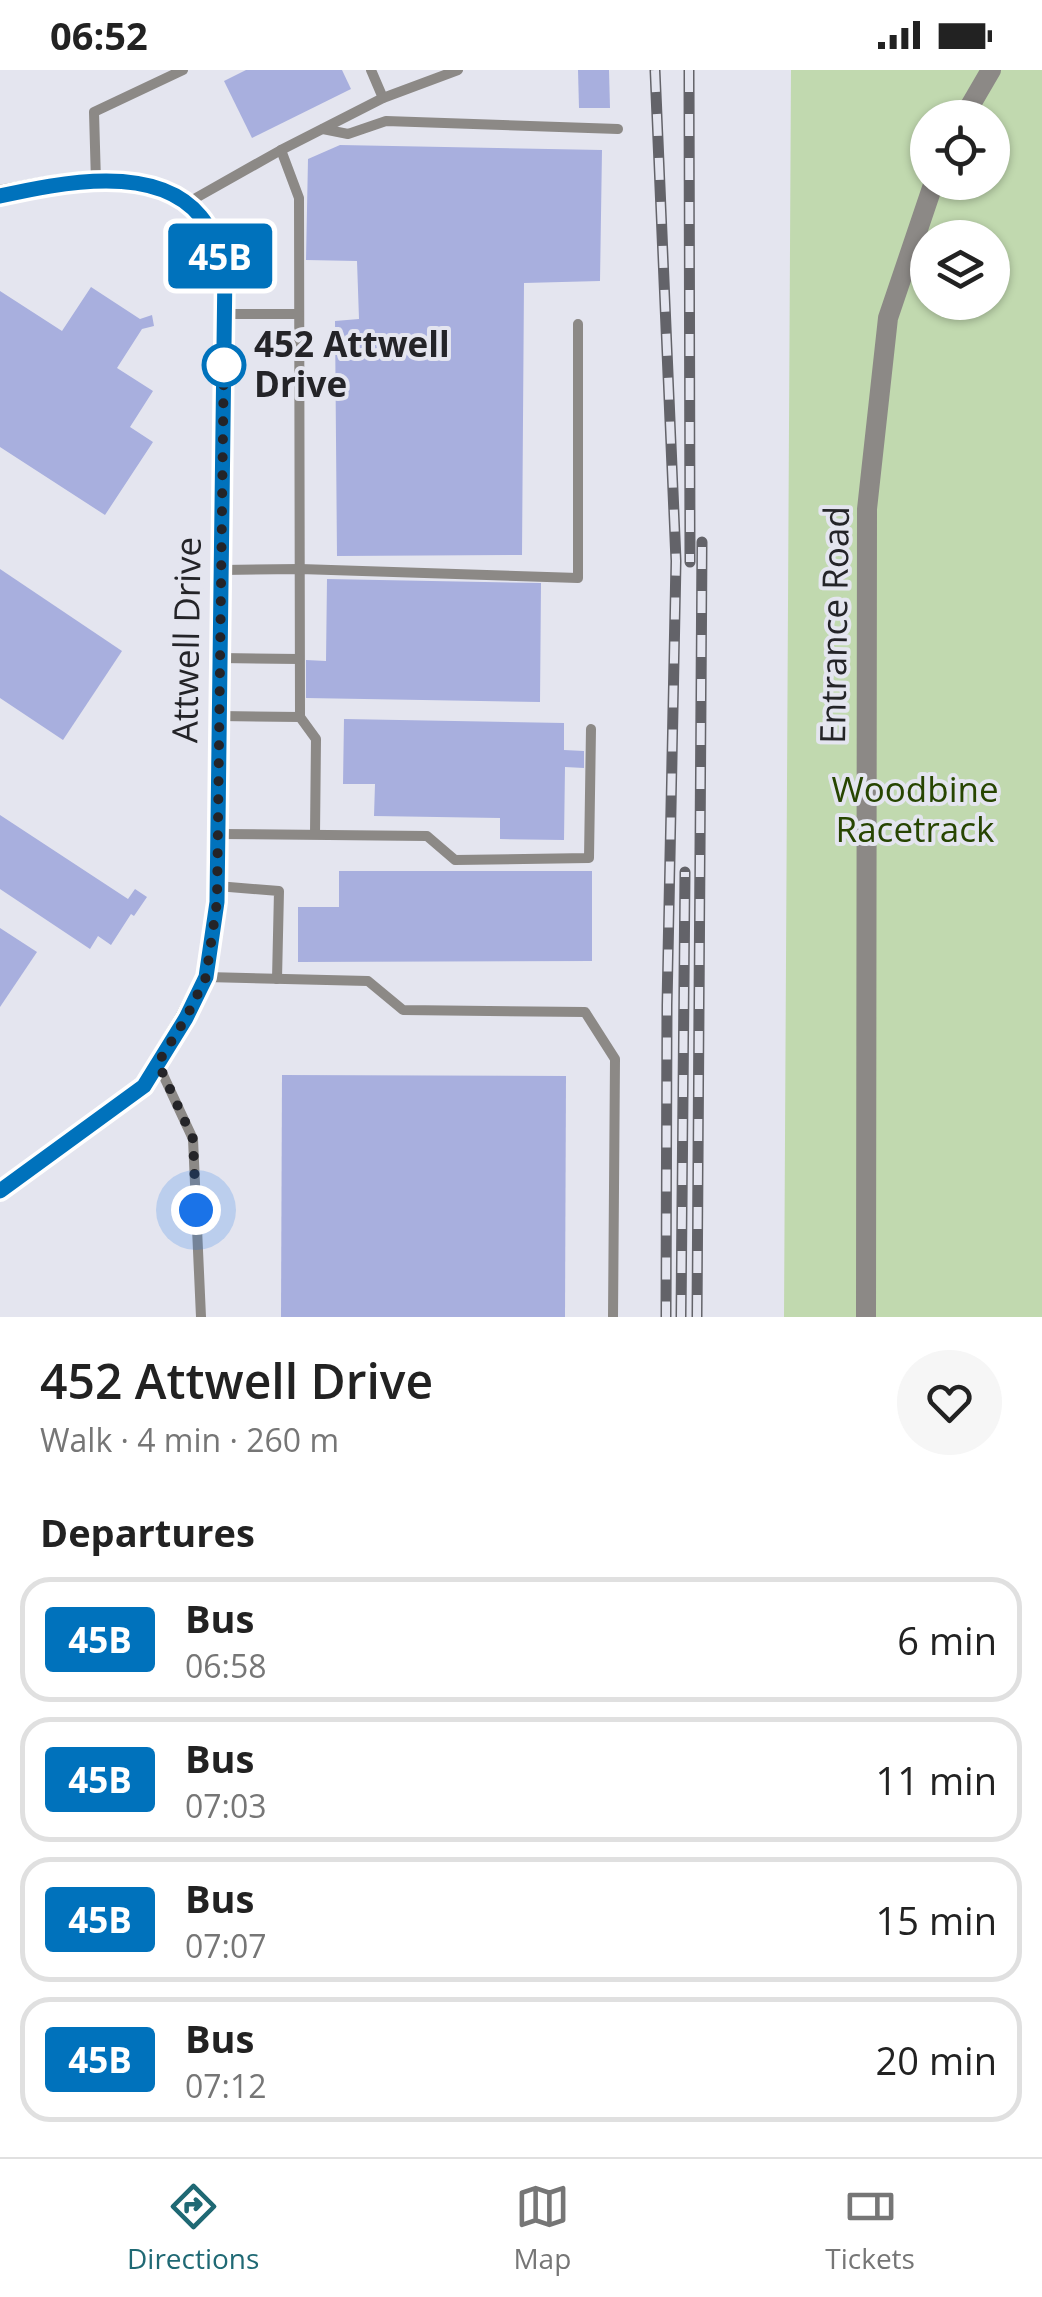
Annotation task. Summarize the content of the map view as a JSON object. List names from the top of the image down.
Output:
{
  "streets": {
    "street": ["Entrance Road", "Attwell Drive"]
  },
  "parks": ["Woodbine Racetrack"],
  "places": ["452 Attwell Drive"],
  "lines": ["bus line 45B"],
  "page": {
    "status": "06:52",
    "on_map": "45B",
    "heading": [
      ["452 Attwell Drive", "Walk · 4 min · 260 m"],
      "Departures"
    ],
    "list": [
      {
        "mark": "45B",
        "name": "Bus",
        "note": "06:58",
        "value": "6 min"
      },
      {
        "mark": "45B",
        "name": "Bus",
        "note": "07:03",
        "value": "11 min"
      },
      {
        "mark": "45B",
        "name": "Bus",
        "note": "07:07",
        "value": "15 min"
      },
      {
        "mark": "45B",
        "name": "Bus",
        "note": "07:12",
        "value": "20 min"
      }
    ],
    "tabs": ["Directions", "Map", "Tickets"]
  }
}
